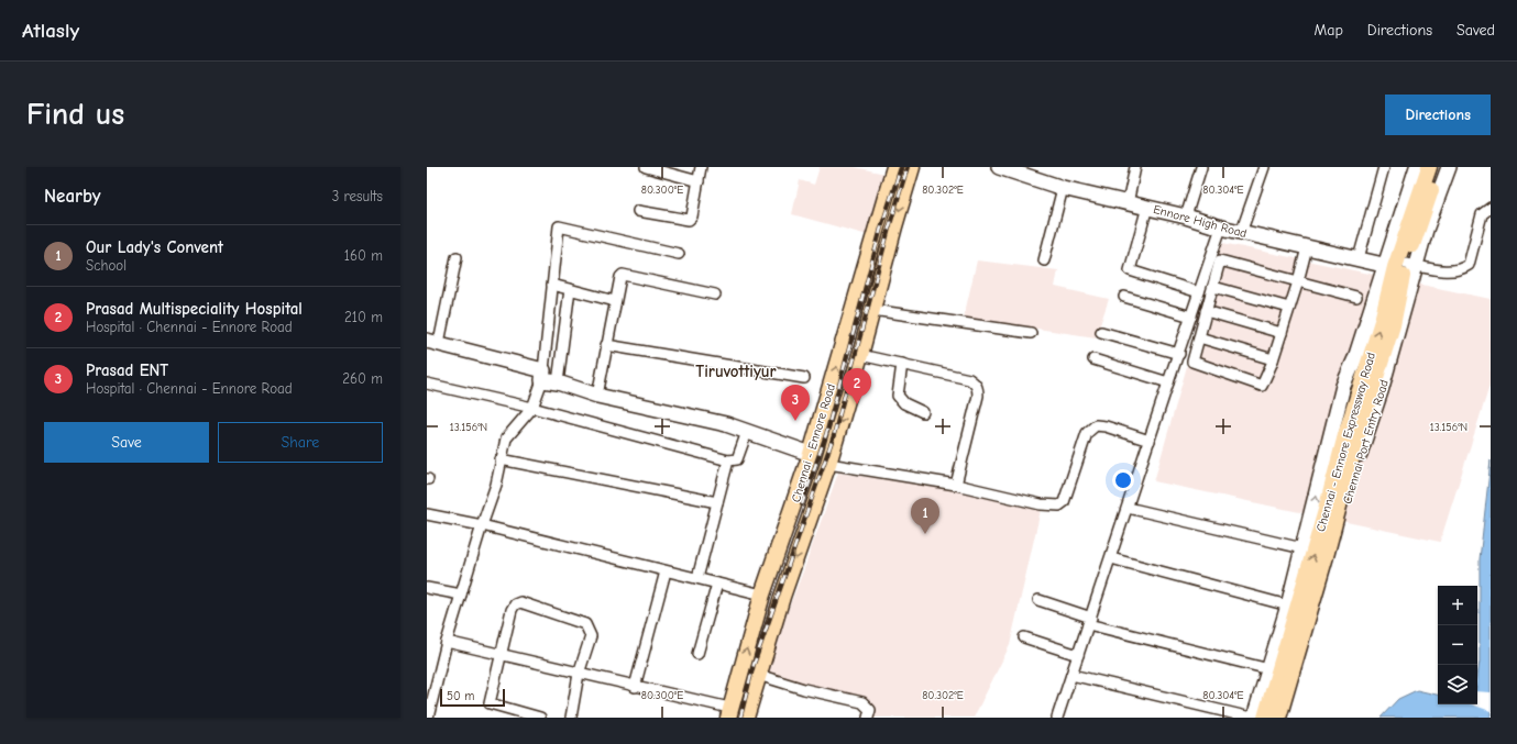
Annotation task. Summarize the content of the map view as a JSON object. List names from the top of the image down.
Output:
{
  "streets": {
    "main road": ["Chennai - Ennore Expressway Road", "Chennai - Ennore Road"],
    "street": ["Ennore High Road", "Chennai Port Entry Road"]
  },
  "crossings": [
    ["Ennore High Road", "Chennai - Ennore Expressway Road"],
    ["Ennore High Road", "Chennai Port Entry Road"],
    ["Chennai - Ennore Expressway Road", "Chennai Port Entry Road"]
  ],
  "districts": ["Tiruvottiyur"],
  "scale_bar": "50 m",
  "page": {
    "header": "Atlasly",
    "nav": ["Map", "Directions", "Saved"],
    "buttons": [
      "Directions",
      ["Save", "Share"]
    ],
    "title": "Find us",
    "heading": ["Nearby", "3 results"],
    "list": [
      {
        "mark": "1",
        "name": "Our Lady's Convent",
        "note": "School",
        "value": "160 m"
      },
      {
        "mark": "2",
        "name": "Prasad Multispeciality Hospital",
        "note": "Hospital · Chennai - Ennore Road",
        "value": "210 m"
      },
      {
        "mark": "3",
        "name": "Prasad ENT",
        "note": "Hospital · Chennai - Ennore Road",
        "value": "260 m"
      }
    ],
    "pins": ["2", "3", "1"],
    "map_buttons": ["+", "−"],
    "scale": "50 m"
  },
  "coordinates": [
    "80.300°E",
    "80.302°E",
    "80.304°E",
    "13.156°N"
  ]
}
